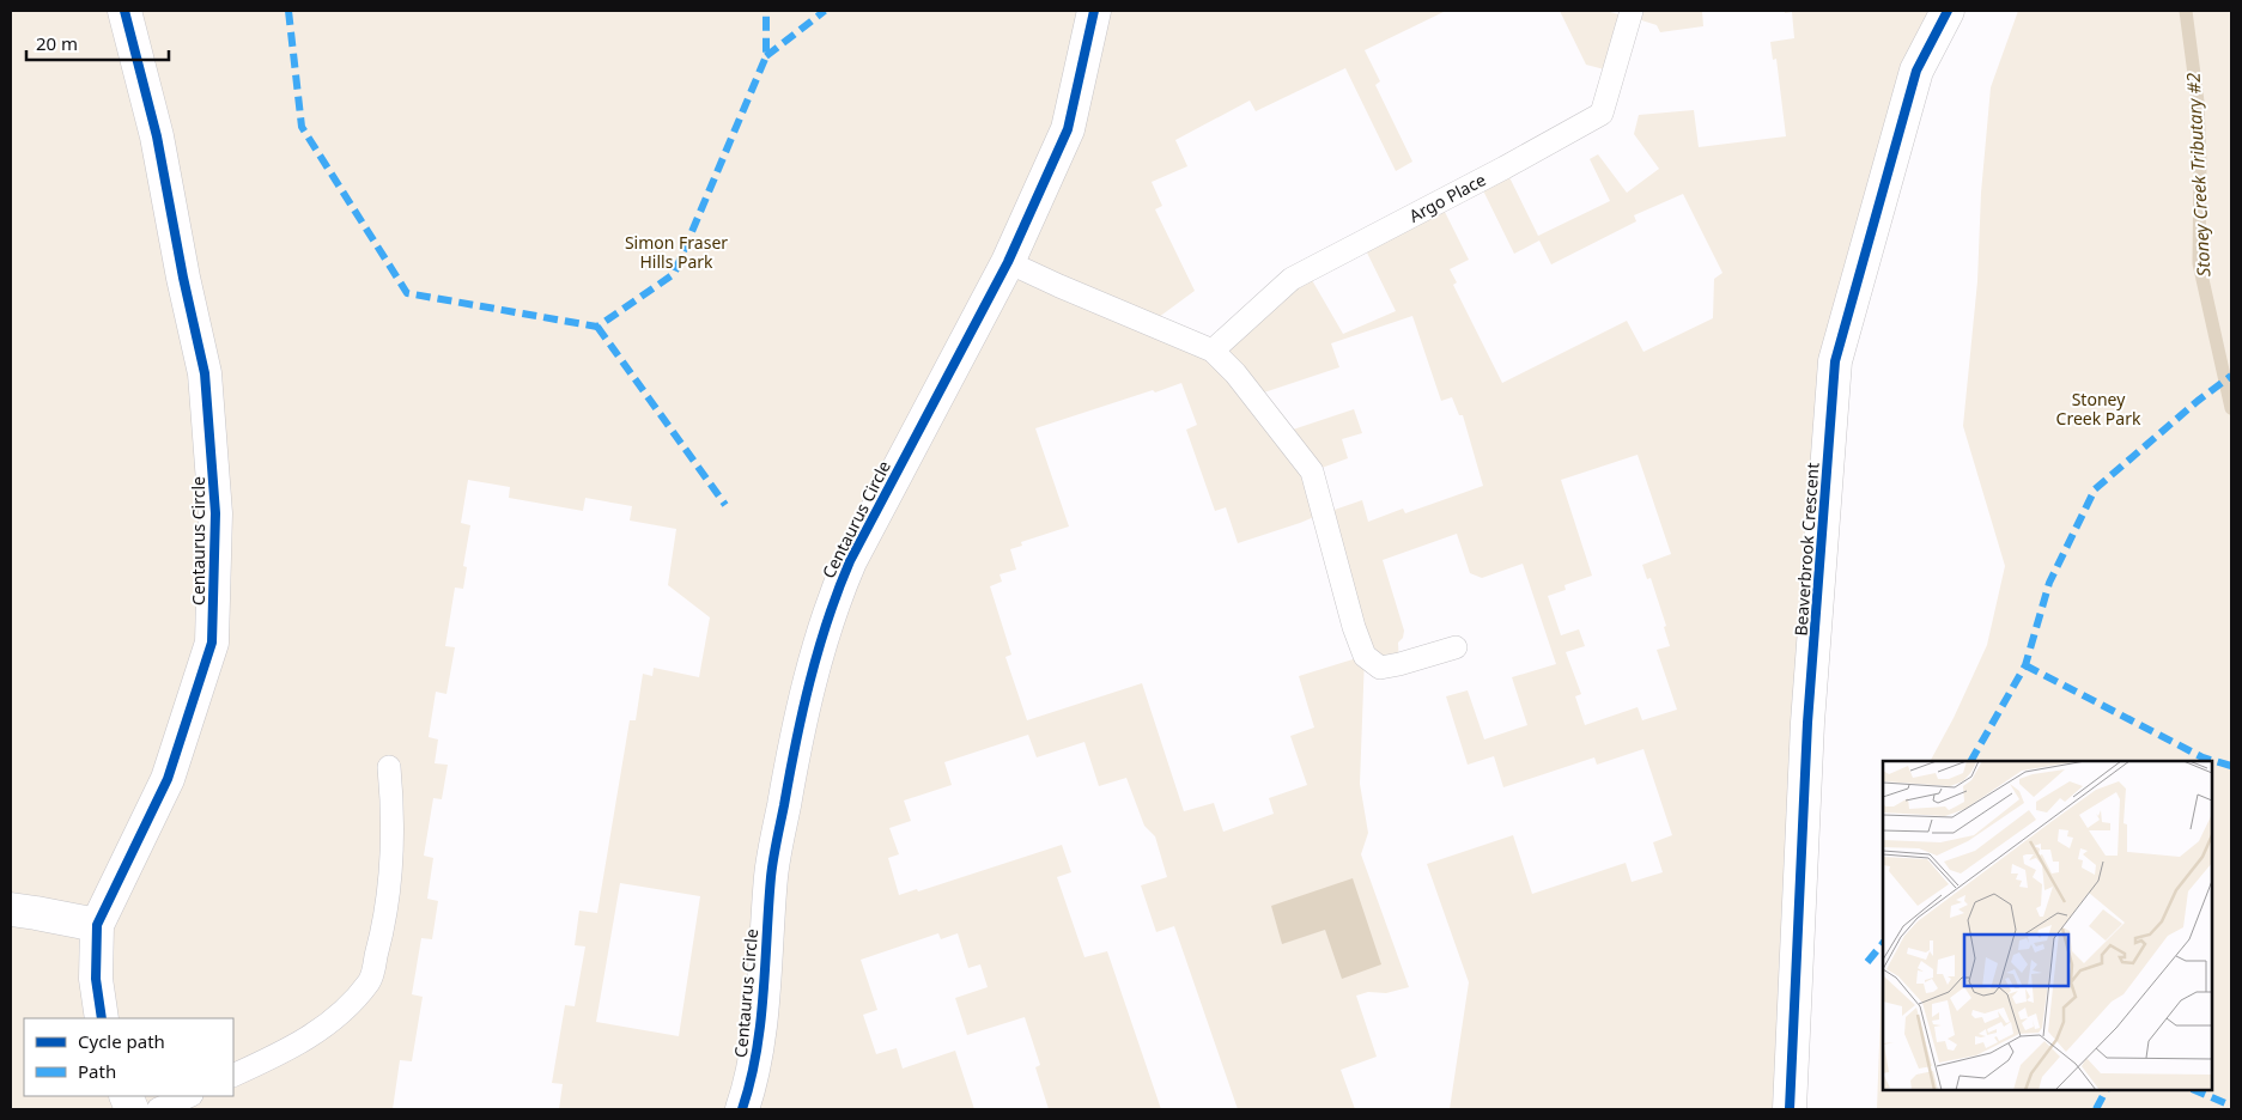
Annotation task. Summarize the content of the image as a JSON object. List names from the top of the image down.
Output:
{
  "streets": {
    "street": ["Centaurus Circle", "Beaverbrook Crescent"],
    "lane": ["Argo Place"]
  },
  "water": ["Stoney Creek Tributary #2"],
  "parks": ["Simon Fraser Hills Park", "Stoney Creek Park"],
  "legend": ["Cycle path", "Path"],
  "scale_bar": "20 m"
}
